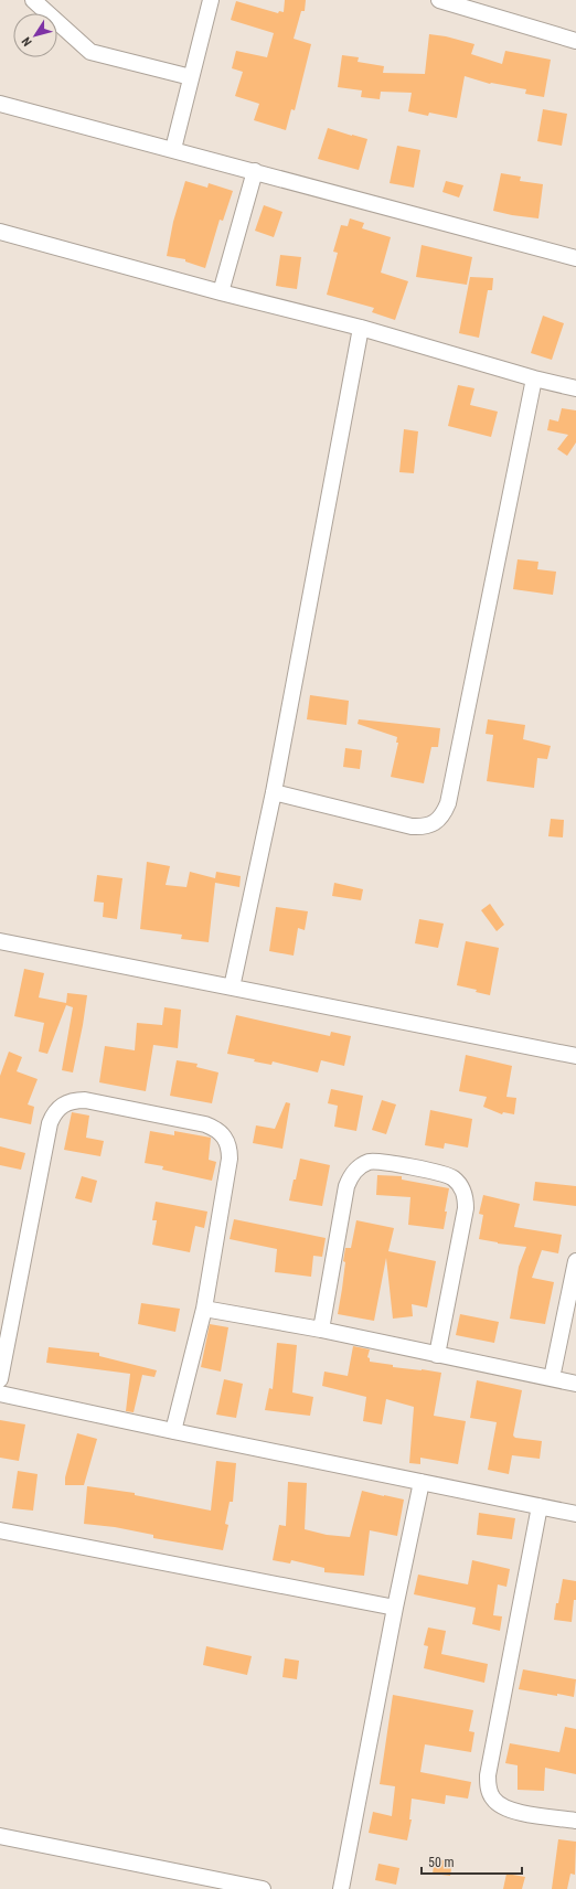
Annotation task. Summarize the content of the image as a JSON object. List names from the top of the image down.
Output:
{
  "scale_bar": "50 m",
  "north": "bottom left"
}
